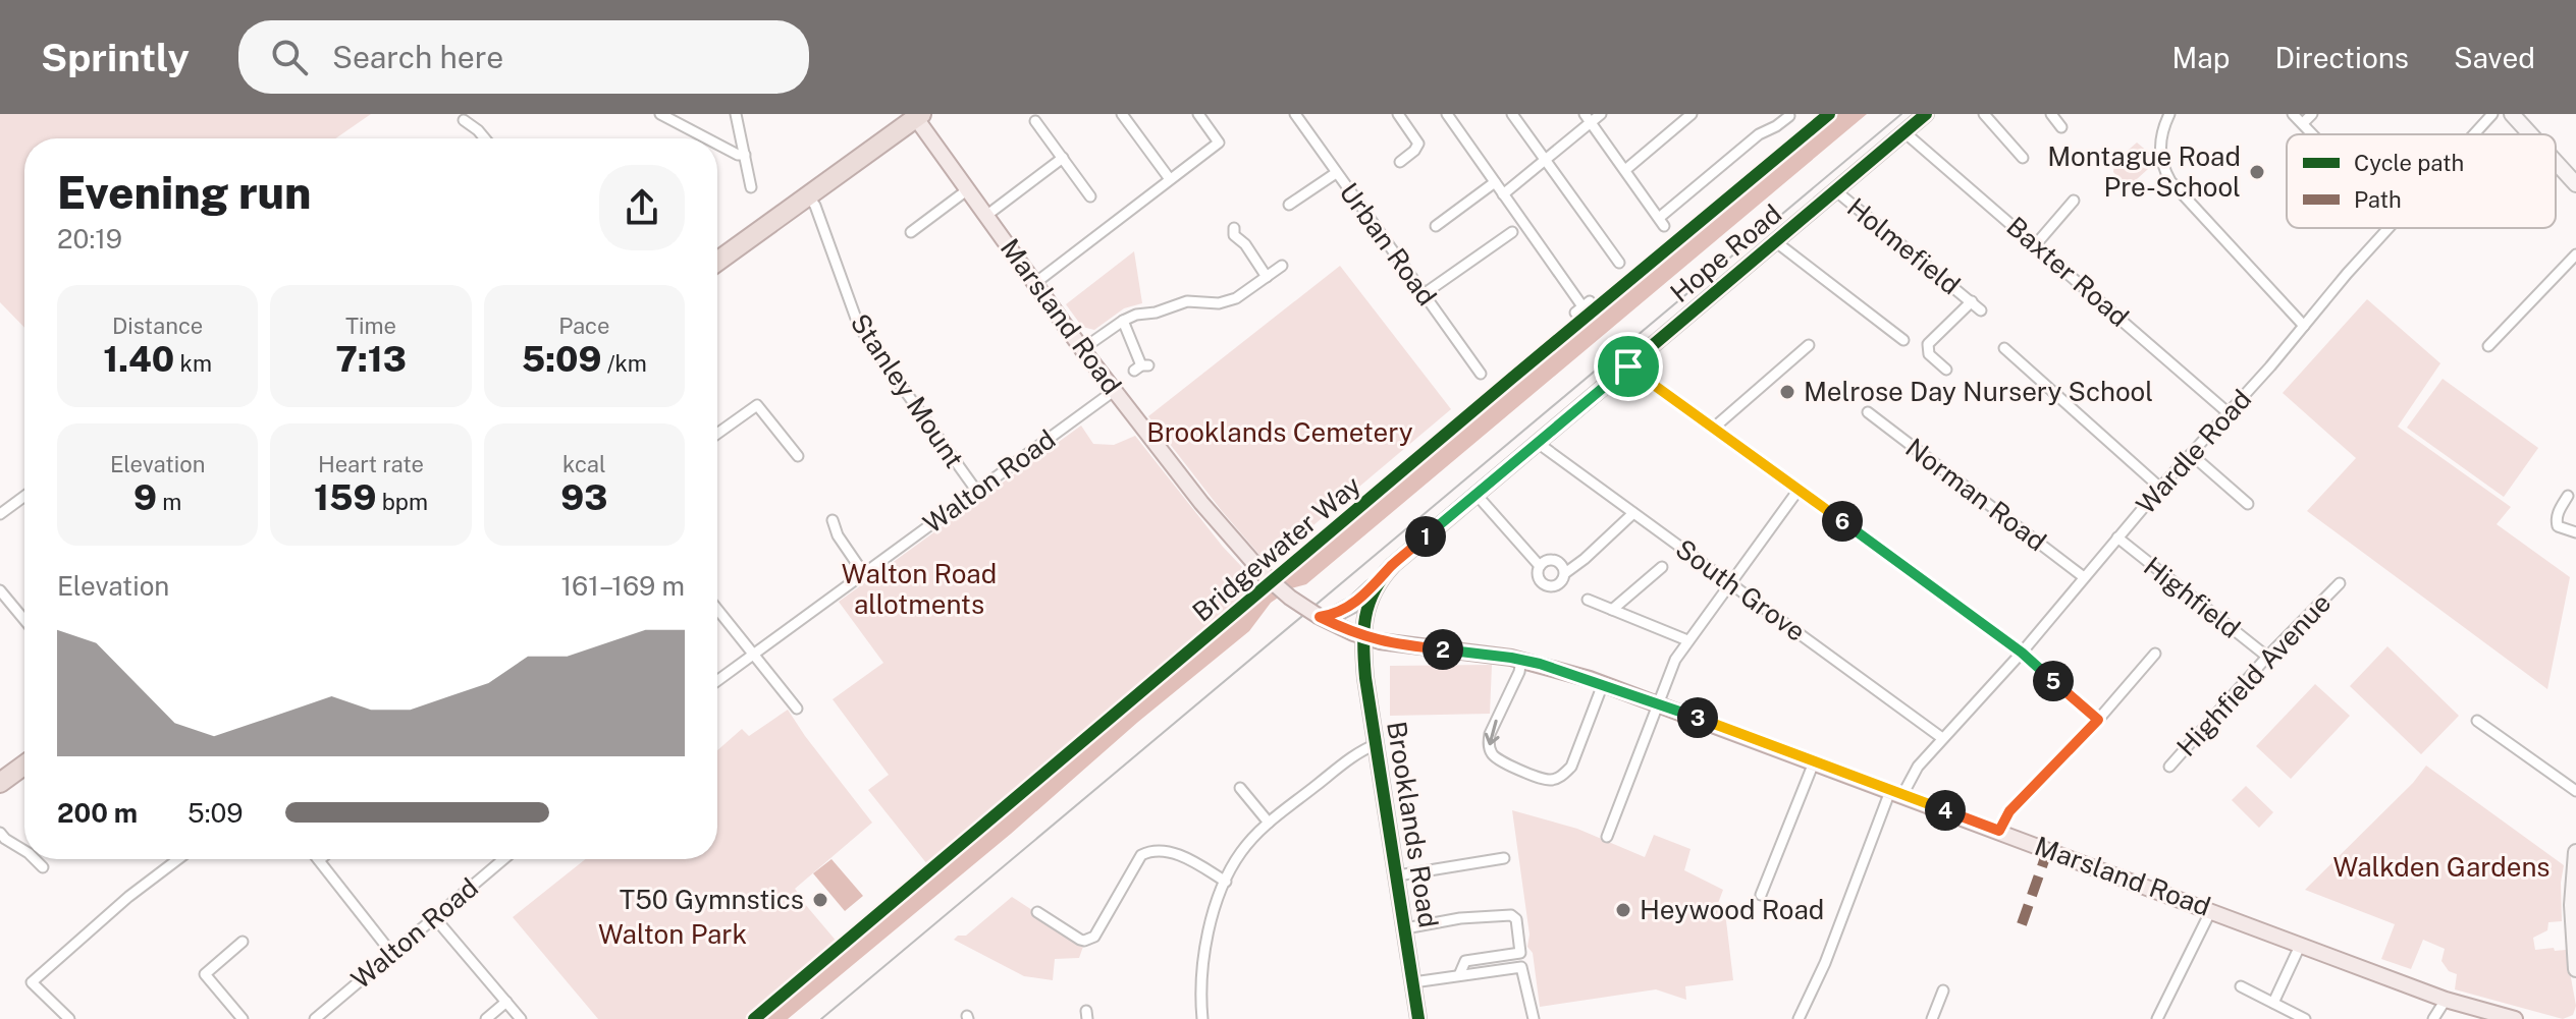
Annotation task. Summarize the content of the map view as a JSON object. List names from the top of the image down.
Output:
{
  "streets": {
    "main road": ["Marsland Road"],
    "street": [
      "Urban Road",
      "Holmefield",
      "Hope Road",
      "Baxter Road",
      "Stanley Mount",
      "Wardle Road",
      "Walton Road",
      "Norman Road",
      "South Grove",
      "Highfield",
      "Highfield Avenue",
      "Brooklands Road"
    ],
    "cycle path": ["Bridgewater Way"]
  },
  "crossings": [
    ["Holmefield", "Hope Road"],
    ["Hope Road", "Baxter Road"],
    ["Hope Road", "Marsland Road"],
    ["Hope Road", "South Grove"],
    ["Hope Road", "Brooklands Road"],
    ["Baxter Road", "Wardle Road"],
    ["Marsland Road", "Wardle Road"],
    ["Marsland Road", "Walton Road"],
    ["Marsland Road", "Brooklands Road"],
    ["Stanley Mount", "Walton Road"],
    ["Wardle Road", "Norman Road"],
    ["Wardle Road", "South Grove"],
    ["Wardle Road", "Highfield"],
    ["Highfield", "Highfield Avenue"]
  ],
  "parks": [
    "Brooklands Cemetery",
    "Walton Road allotments",
    "Walkden Gardens",
    "Walton Park"
  ],
  "places": [
    "Montague Road Pre-School",
    "Melrose Day Nursery School",
    "T50 Gymnstics",
    "Heywood Road"
  ],
  "legend": ["Cycle path", "Path"],
  "page": {
    "header": "Sprintly",
    "search": "Search here",
    "nav": ["Map", "Directions", "Saved"],
    "heading": ["Evening run", "20:19"],
    "stats": [
      ["Distance", "1.40 km"],
      ["Time", "7:13"],
      ["Pace", "5:09 /km"],
      ["Elevation", "9 m"],
      ["Heart rate", "159 bpm"],
      ["kcal", "93"]
    ],
    "pins": [
      "6",
      "1",
      "2",
      "5",
      "3",
      "4"
    ],
    "chart": ["Elevation", "161–169 m"],
    "list": [
      {
        "name": "200 m",
        "note": "5:09"
      }
    ]
  }
}
